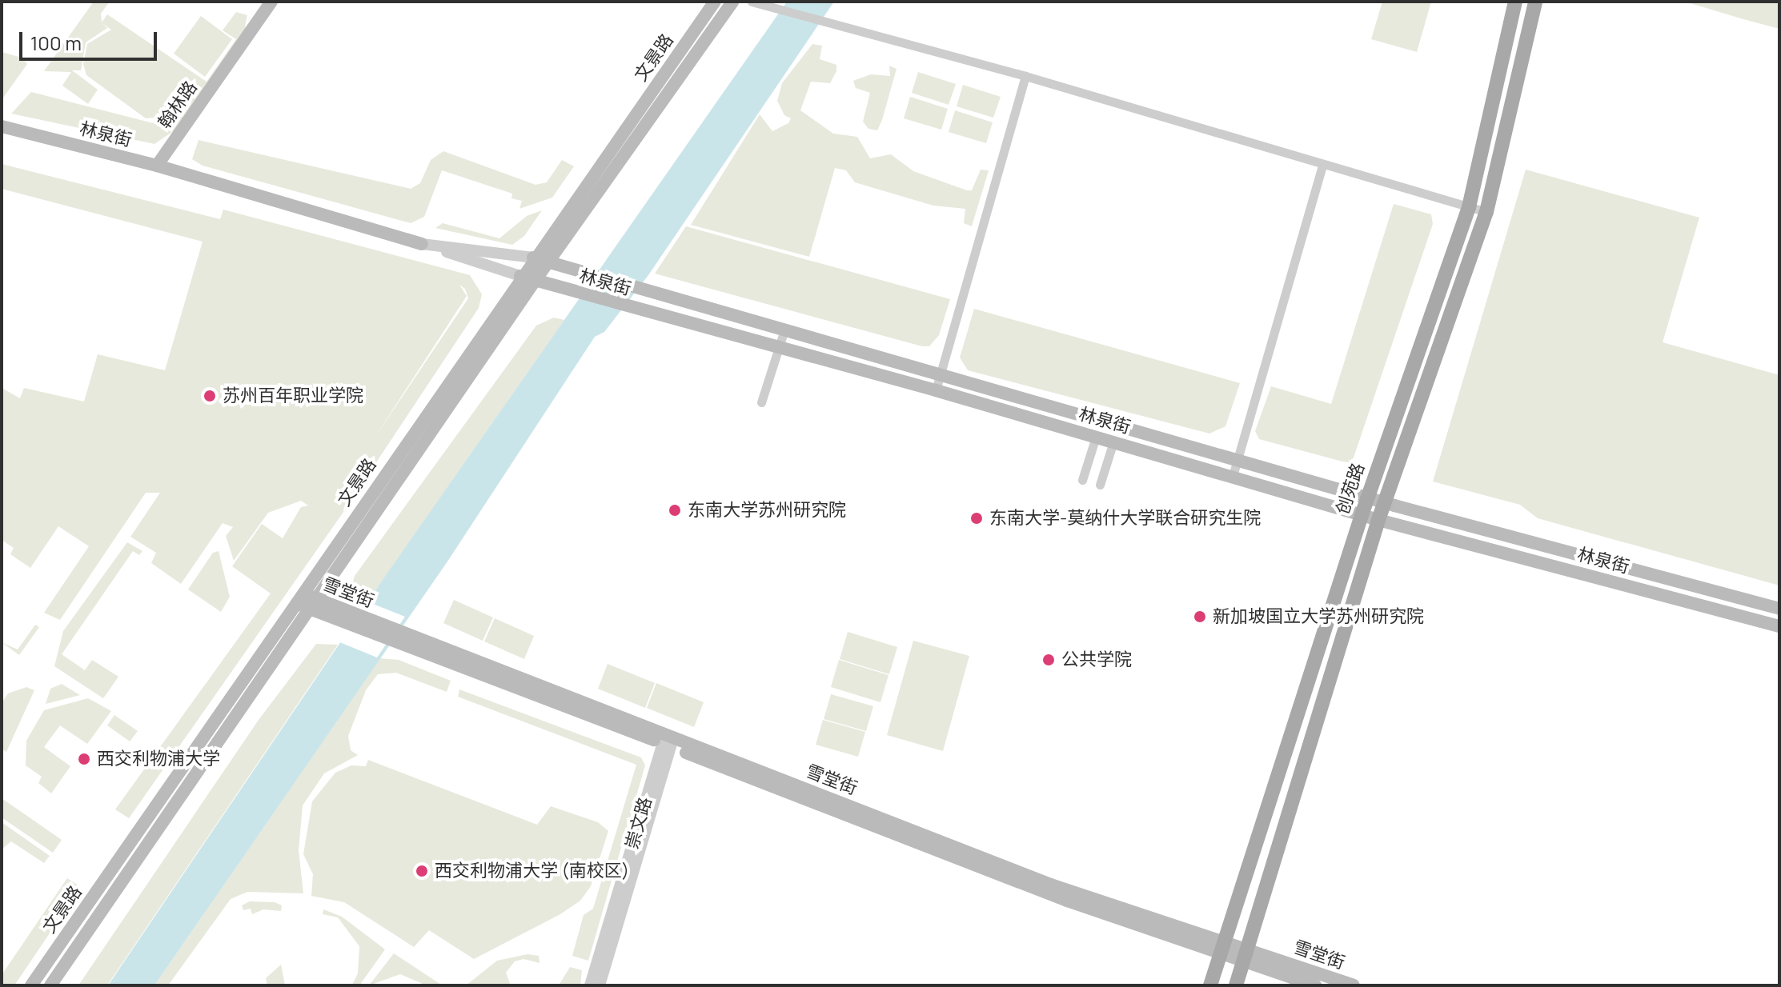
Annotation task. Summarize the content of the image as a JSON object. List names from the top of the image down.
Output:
{
  "streets": {
    "main road": [
      "文景路",
      "翰林路",
      "林泉街",
      "创苑路",
      "雪堂街"
    ],
    "street": ["崇文路"]
  },
  "crossings": [
    ["文景路", "林泉街"],
    ["文景路", "雪堂街"],
    ["翰林路", "林泉街"],
    ["林泉街", "创苑路"],
    ["创苑路", "雪堂街"],
    ["雪堂街", "崇文路"]
  ],
  "places": [
    "苏州百年职业学院",
    "东南大学苏州研究院",
    "东南大学-莫纳什大学联合研究生院",
    "新加坡国立大学苏州研究院",
    "公共学院",
    "西交利物浦大学",
    "西交利物浦大学 (南校区)"
  ],
  "scale_bar": "100 m"
}
